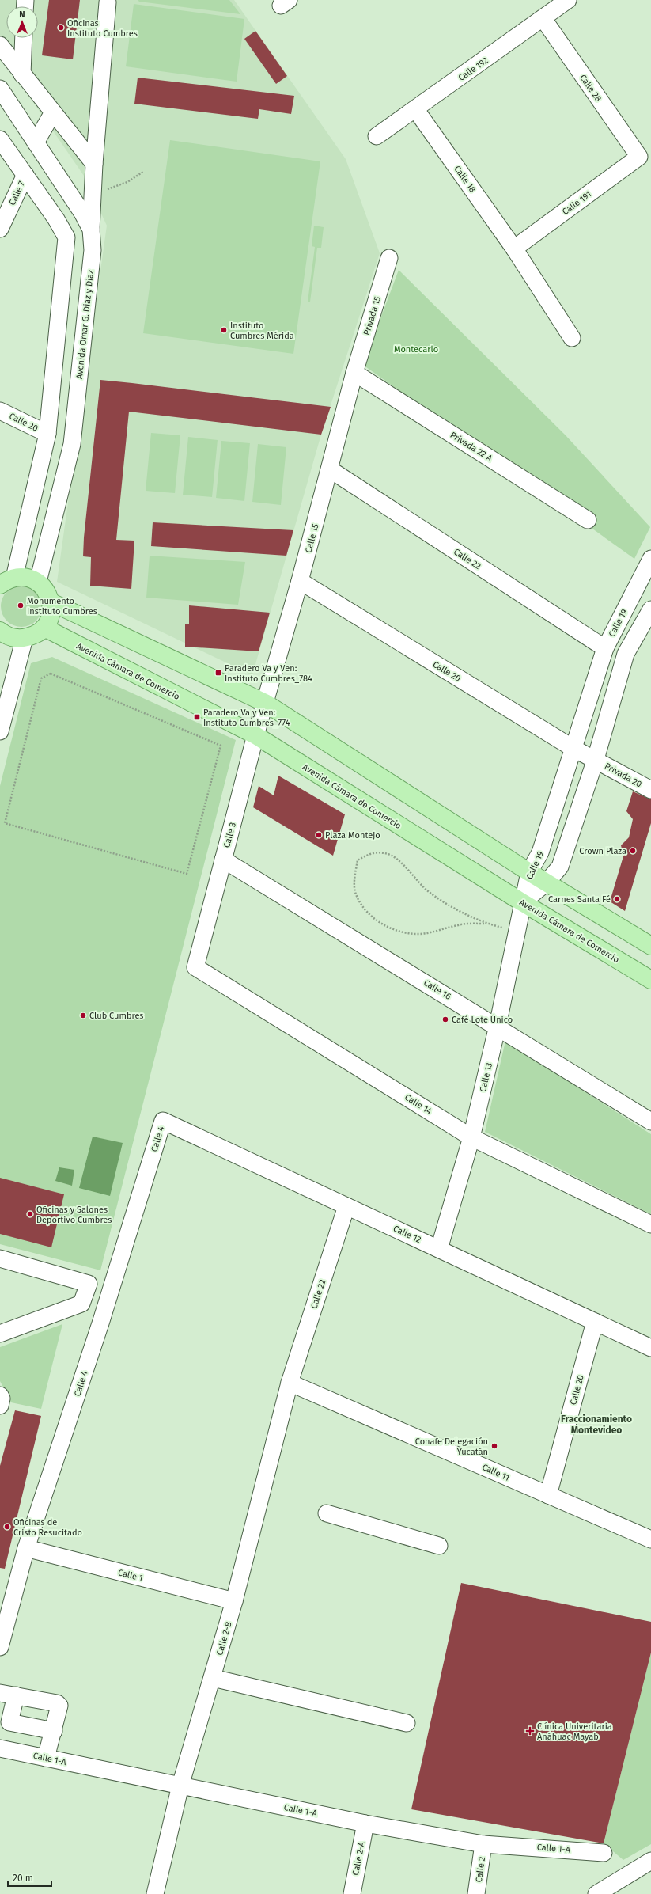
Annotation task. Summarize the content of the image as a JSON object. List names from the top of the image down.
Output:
{
  "streets": {
    "main road": ["Avenida Cámara de Comercio"],
    "street": [
      "Calle 192",
      "Calle 28",
      "Calle 18",
      "Calle 7",
      "Calle 191",
      "Privada 15",
      "Avenida Omar G. Diaz y Diaz",
      "Calle 20",
      "Privada 22 A",
      "Calle 15",
      "Calle 22",
      "Calle 19",
      "Privada 20",
      "Calle 3",
      "Calle 16",
      "Calle 13",
      "Calle 14",
      "Calle 4",
      "Calle 12",
      "Calle 11",
      "Calle 1",
      "Calle 2-B",
      "Calle 1-A",
      "Calle 2-A",
      "Calle 2"
    ]
  },
  "crossings": [
    ["Calle 192", "Calle 28"],
    ["Calle 192", "Calle 18"],
    ["Calle 28", "Calle 191"],
    ["Calle 18", "Calle 191"],
    ["Privada 15", "Privada 22 A"],
    ["Privada 15", "Calle 15"],
    ["Calle 20", "Calle 15"],
    ["Calle 20", "Calle 19"],
    ["Calle 20", "Privada 20"],
    ["Calle 20", "Calle 12"],
    ["Calle 20", "Calle 11"],
    ["Privada 22 A", "Calle 15"],
    ["Calle 15", "Calle 22"],
    ["Calle 15", "Calle 3"],
    ["Calle 22", "Calle 19"],
    ["Calle 22", "Calle 12"],
    ["Calle 22", "Calle 11"],
    ["Calle 22", "Calle 2-B"],
    ["Calle 19", "Avenida Cámara de Comercio"],
    ["Calle 19", "Privada 20"],
    ["Calle 19", "Calle 13"],
    ["Avenida Cámara de Comercio", "Calle 3"],
    ["Avenida Cámara de Comercio", "Calle 13"],
    ["Calle 3", "Calle 16"],
    ["Calle 3", "Calle 14"],
    ["Calle 16", "Calle 13"],
    ["Calle 13", "Calle 14"],
    ["Calle 13", "Calle 12"],
    ["Calle 4", "Calle 12"],
    ["Calle 4", "Calle 1"],
    ["Calle 11", "Calle 2-B"],
    ["Calle 1", "Calle 2-B"],
    ["Calle 2-B", "Calle 1-A"],
    ["Calle 1-A", "Calle 2-A"],
    ["Calle 1-A", "Calle 2"]
  ],
  "districts": ["Fraccionamiento Montevideo"],
  "parks": ["Montecarlo"],
  "places": {
    "other": [
      "Oficinas Instituto Cumbres",
      "Instituto Cumbres Mérida",
      "Monumento Instituto Cumbres",
      "Plaza Montejo",
      "Crown Plaza",
      "Carnes Santa Fé",
      "Club Cumbres",
      "Café Lote Único",
      "Oficinas y Salones Deportivo Cumbres",
      "Conafe Delegación Yucatán",
      "Oficinas de Cristo Resucitado"
    ],
    "transit": ["Paradero Va y Ven: Instituto Cumbres_784", "Paradero Va y Ven: Instituto Cumbres_774"],
    "health": ["Clínica Univeritaria Anáhuac Mayab"]
  },
  "scale_bar": "20 m",
  "north": "top"
}
